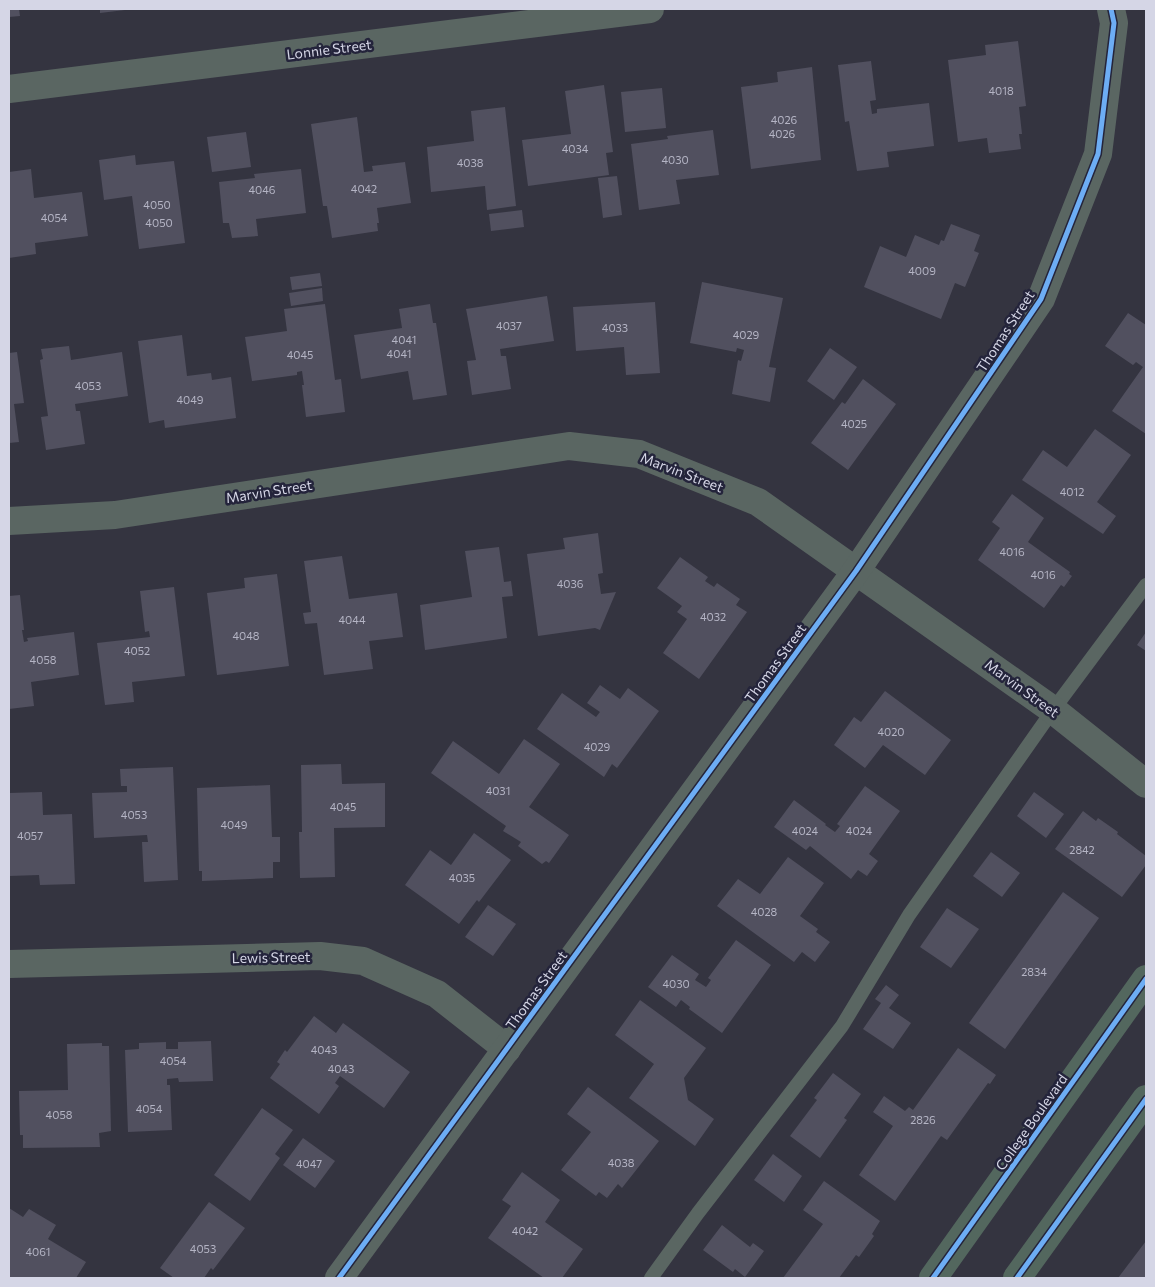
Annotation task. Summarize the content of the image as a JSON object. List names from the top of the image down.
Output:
{
  "streets": {
    "main road": ["College Boulevard"],
    "street": [
      "Lonnie Street",
      "Thomas Street",
      "Marvin Street",
      "Lewis Street"
    ]
  },
  "crossings": [
    ["Thomas Street", "Marvin Street"],
    ["Thomas Street", "Lewis Street"]
  ],
  "house_numbers": [
    "4018",
    "4026",
    "4026",
    "4034",
    "4030",
    "4038",
    "4042",
    "4046",
    "4050",
    "4054",
    "4050",
    "4009",
    "4037",
    "4033",
    "4029",
    "4041",
    "4041",
    "4045",
    "4053",
    "4049",
    "4025",
    "4012",
    "4016",
    "4016",
    "4036",
    "4032",
    "4044",
    "4048",
    "4052",
    "4058",
    "4020",
    "4029",
    "4031",
    "4045",
    "4053",
    "4049",
    "4024",
    "4024",
    "4057",
    "2842",
    "4035",
    "4028",
    "2834",
    "4030",
    "4043",
    "4054",
    "4043",
    "4054",
    "4058",
    "2826",
    "4038",
    "4047",
    "4042",
    "4053",
    "4061"
  ]
}
